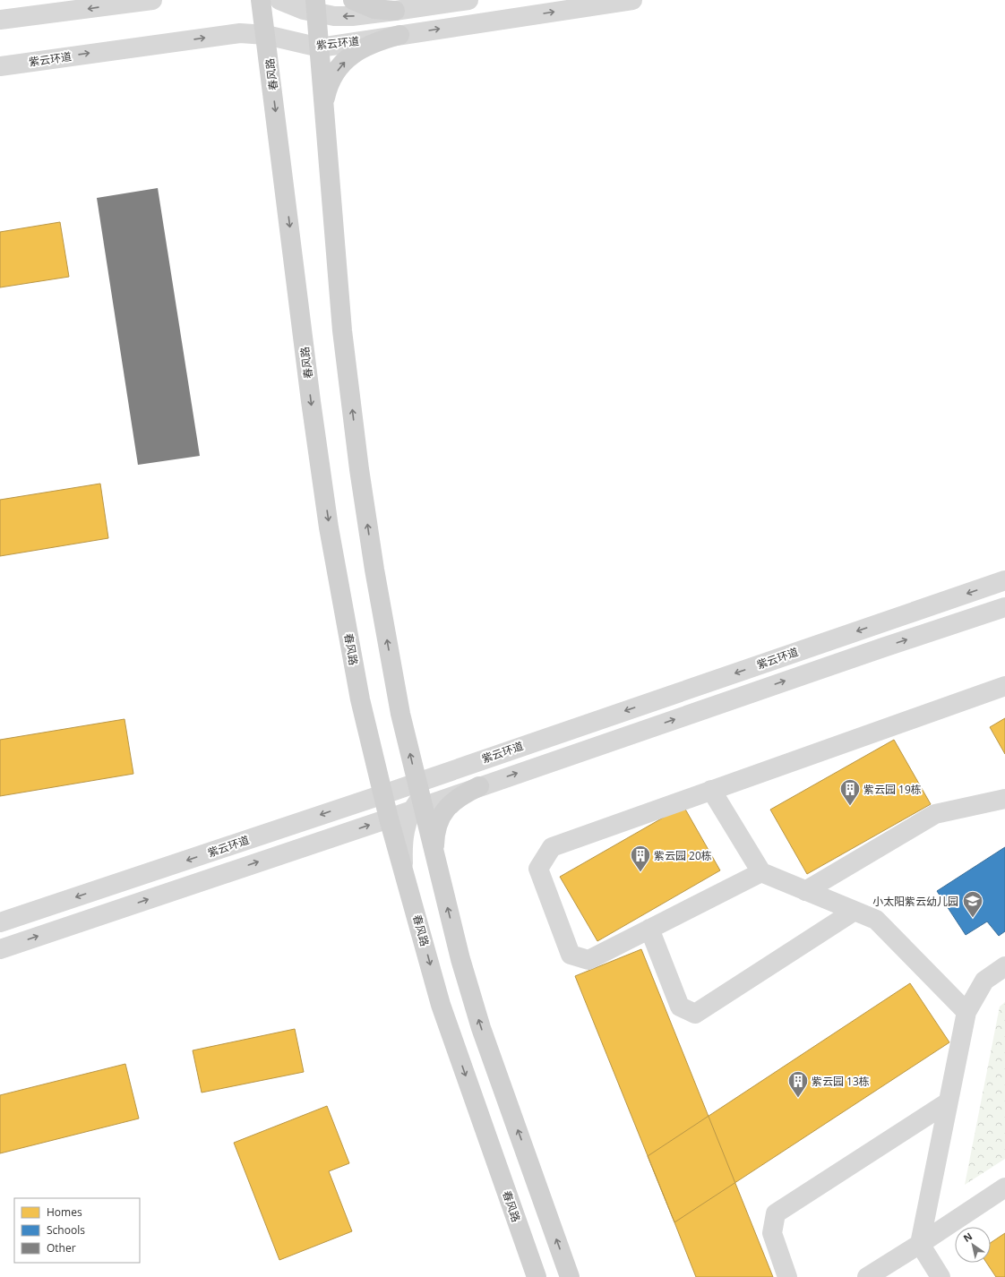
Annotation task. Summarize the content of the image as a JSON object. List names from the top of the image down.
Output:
{
  "streets": {
    "main road": ["春风路"],
    "street": ["紫云环道"]
  },
  "crossings": [
    ["紫云环道", "春风路"]
  ],
  "places": {
    "building": ["紫云园 19栋", "紫云园 20栋", "紫云园 13栋"],
    "school or university": ["小太阳紫云幼儿园"]
  },
  "legend": ["Homes", "Schools", "Other"],
  "north": "top left"
}
